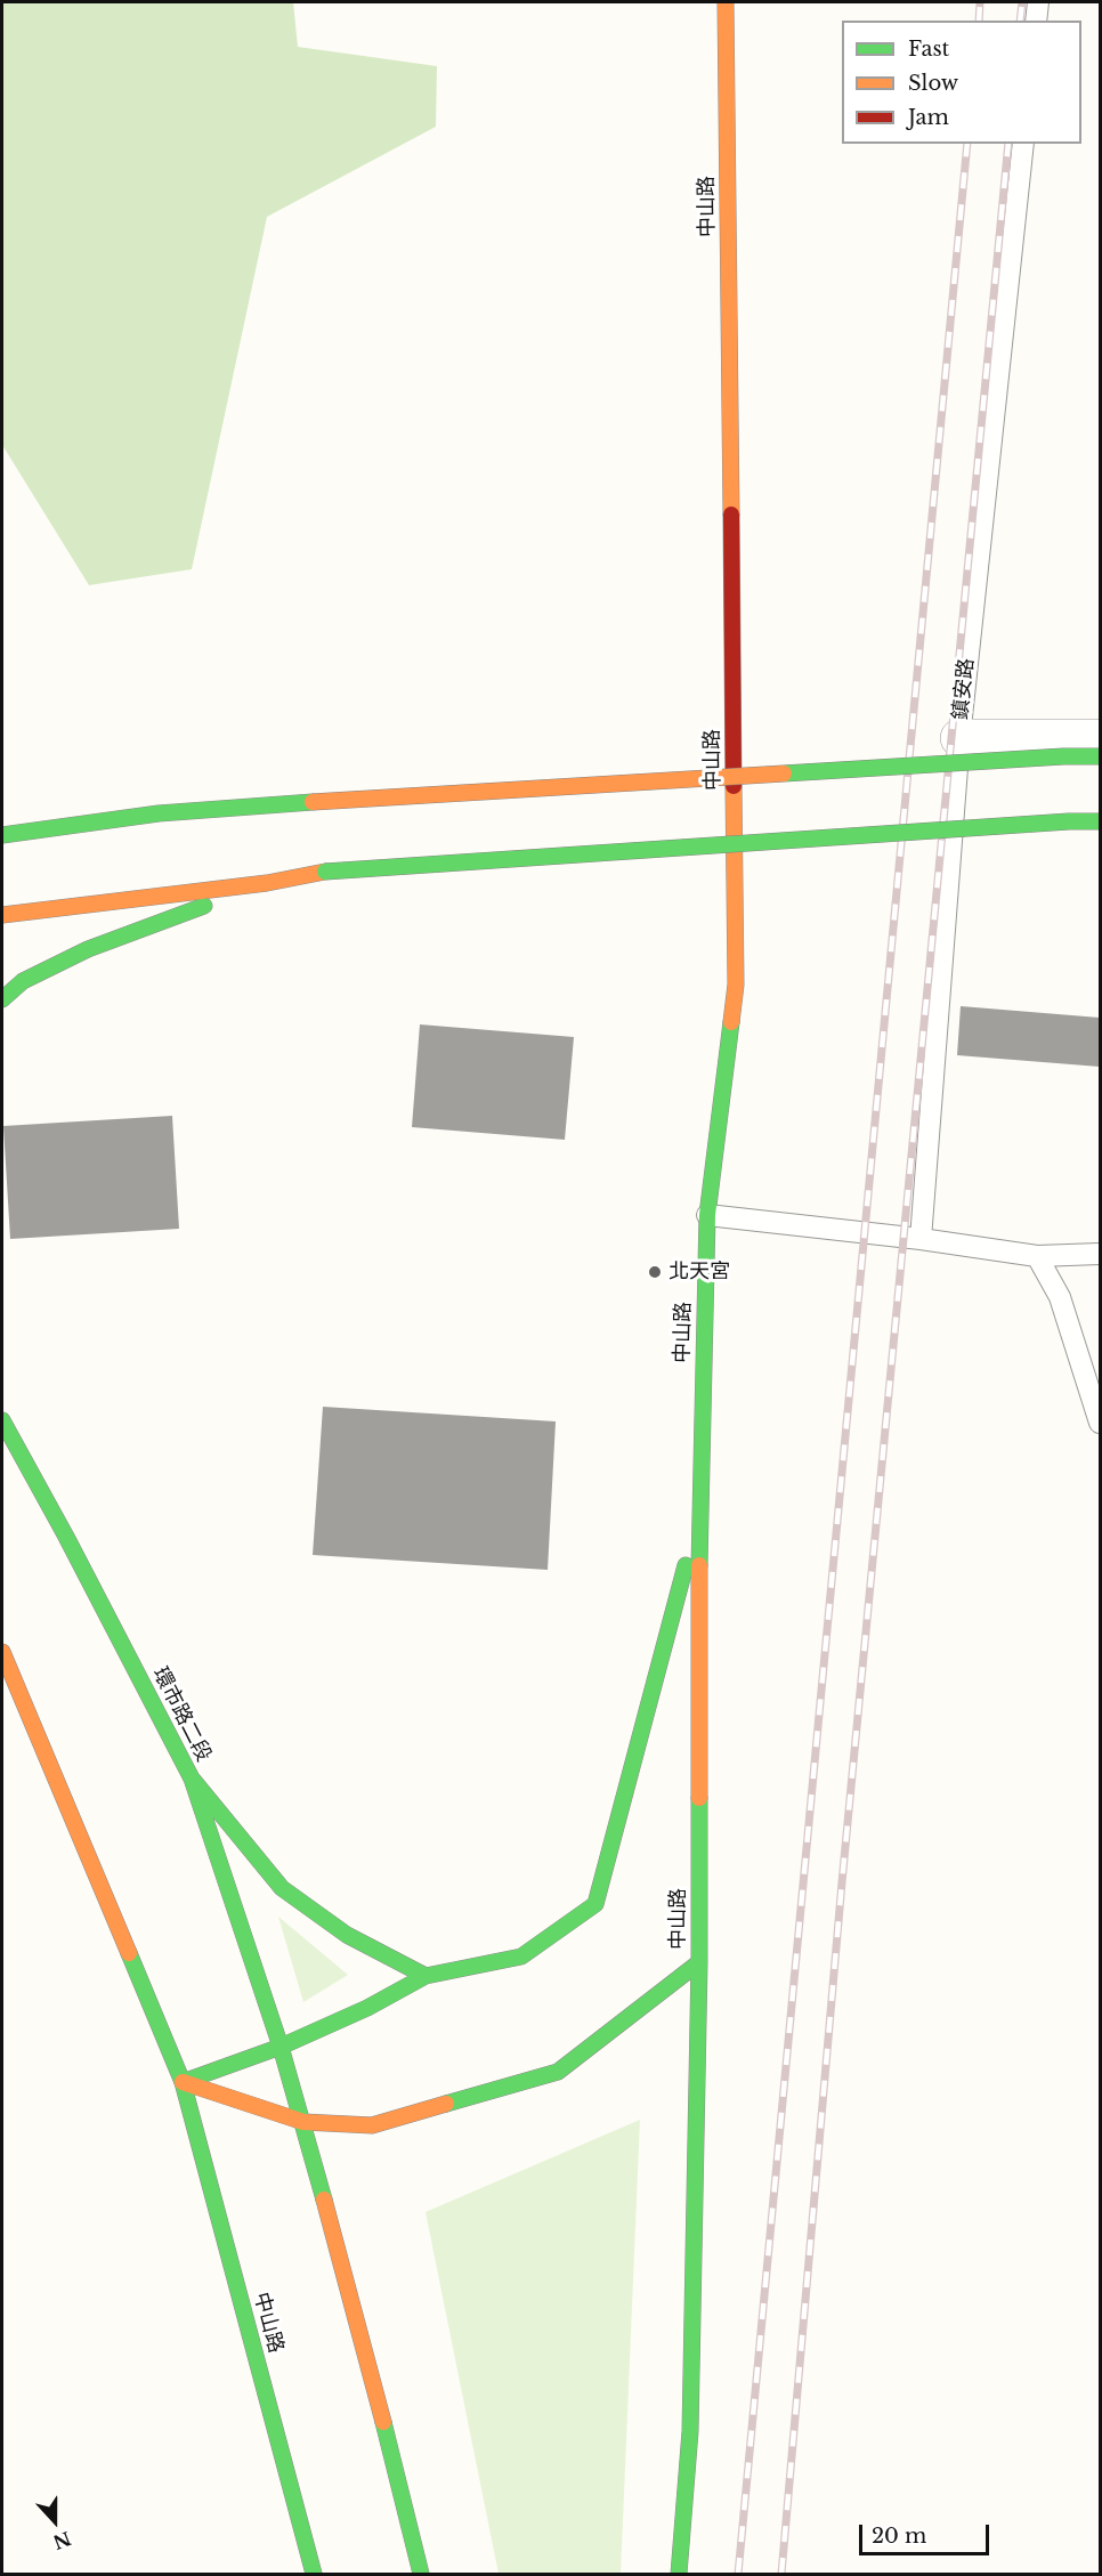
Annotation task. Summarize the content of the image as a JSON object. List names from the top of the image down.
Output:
{
  "streets": {
    "main road": ["中山路", "環市路二段"],
    "lane": ["鎮安路"]
  },
  "crossings": [
    ["中山路", "環市路二段"]
  ],
  "places": ["北天宮"],
  "legend": ["Fast", "Slow", "Jam"],
  "scale_bar": "20 m",
  "north": "bottom"
}
